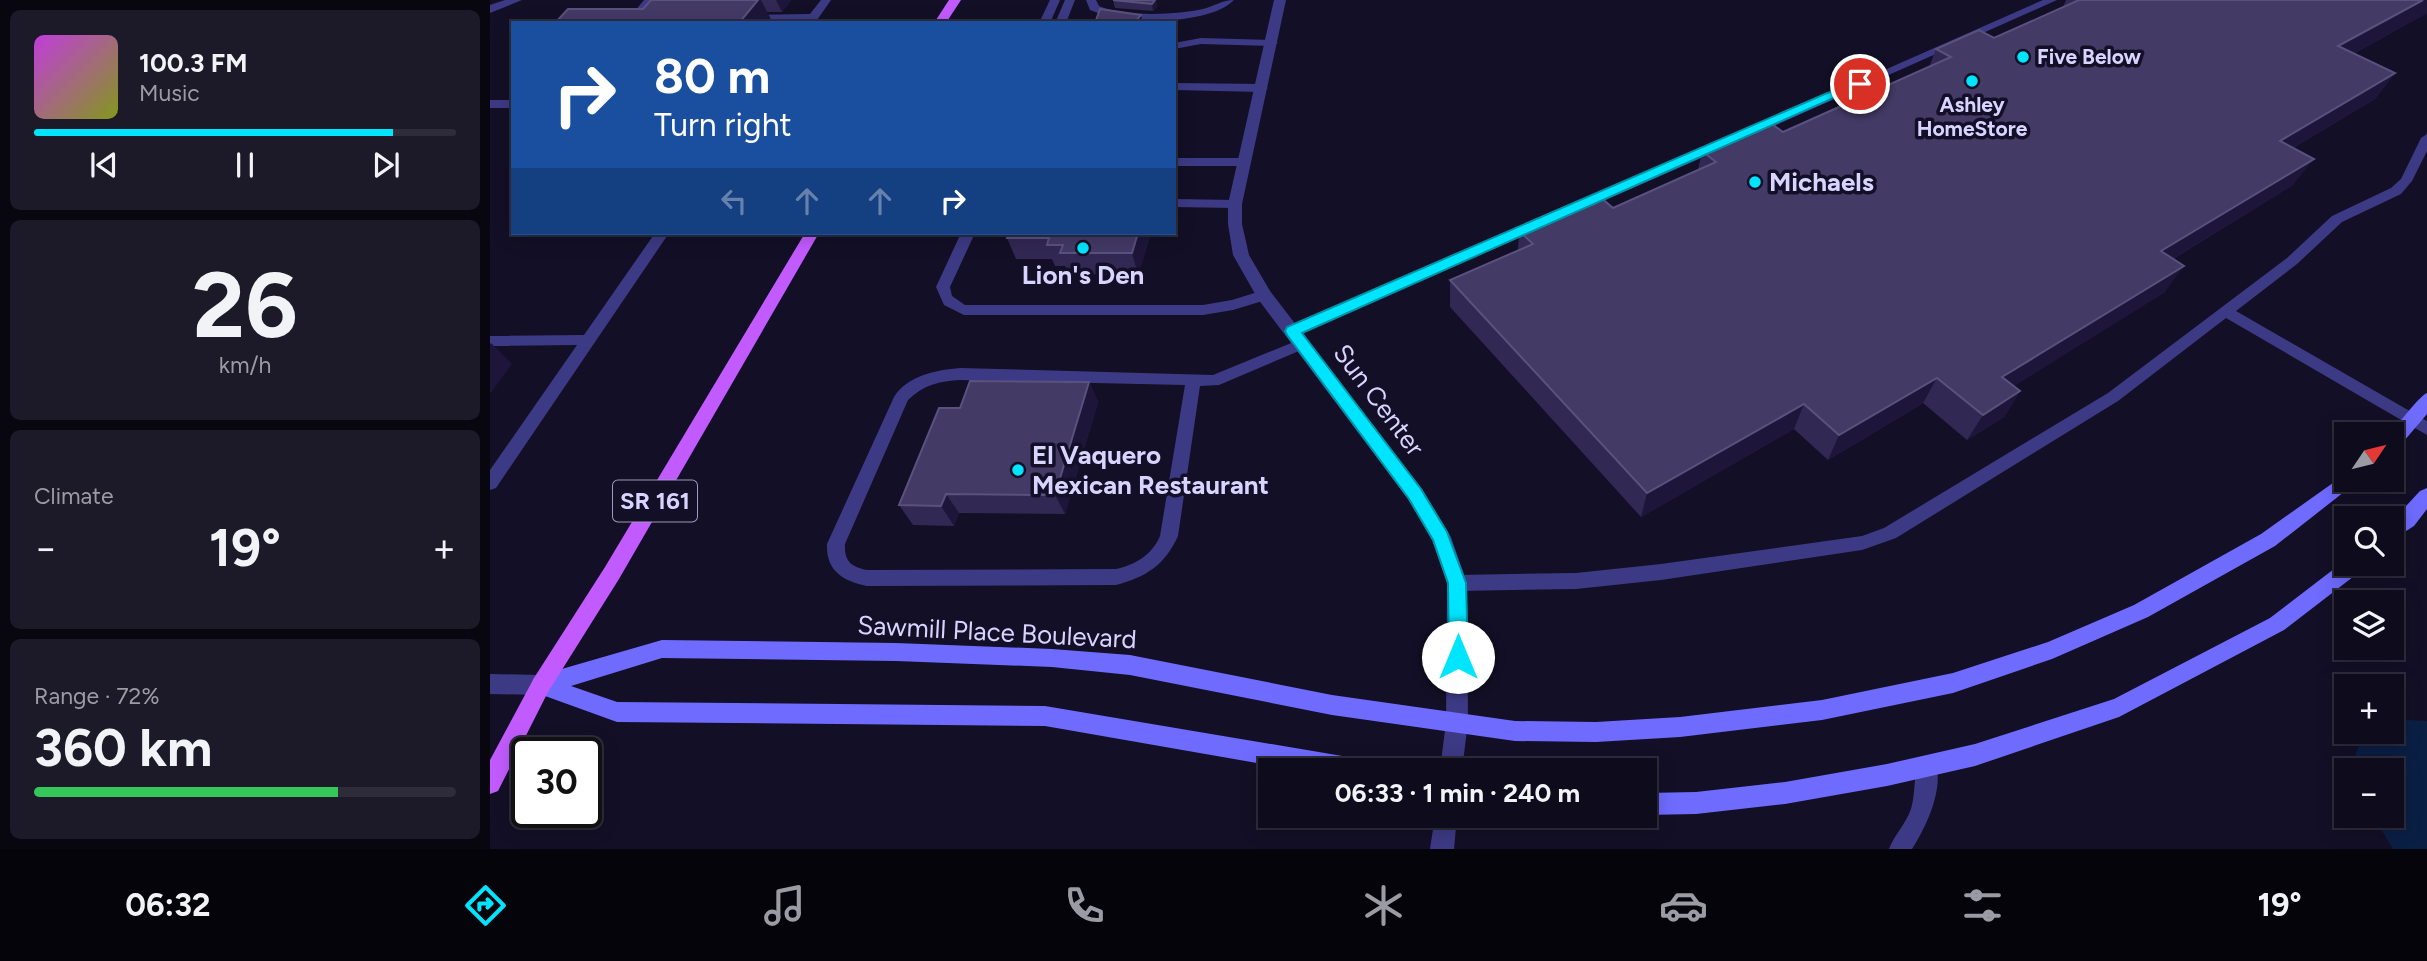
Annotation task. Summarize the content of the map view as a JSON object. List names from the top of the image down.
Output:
{
  "streets": {
    "main road": ["SR 161"],
    "street": ["Sun Center", "Sawmill Place Boulevard"]
  },
  "crossings": [
    ["Sun Center", "Sawmill Place Boulevard"],
    ["SR 161", "Sawmill Place Boulevard"]
  ],
  "places": [
    "Five Below",
    "Ashley HomeStore",
    "Michaels",
    "Lion's Den",
    "El Vaquero Mexican Restaurant"
  ],
  "north": "top right",
  "page": {
    "turn": ["80 m", "Turn right"],
    "song": ["100.3 FM", "Music"],
    "tile": [
      ["26", "km/h"],
      "Climate",
      ["Range · 72%", "360 km"]
    ],
    "map_buttons": ["+", "−"],
    "heat": ["−", "19°", "+"],
    "limit": "30",
    "trip": "06:33 · 1 min · 240 m",
    "tabs": ["06:32", "19°"]
  }
}
